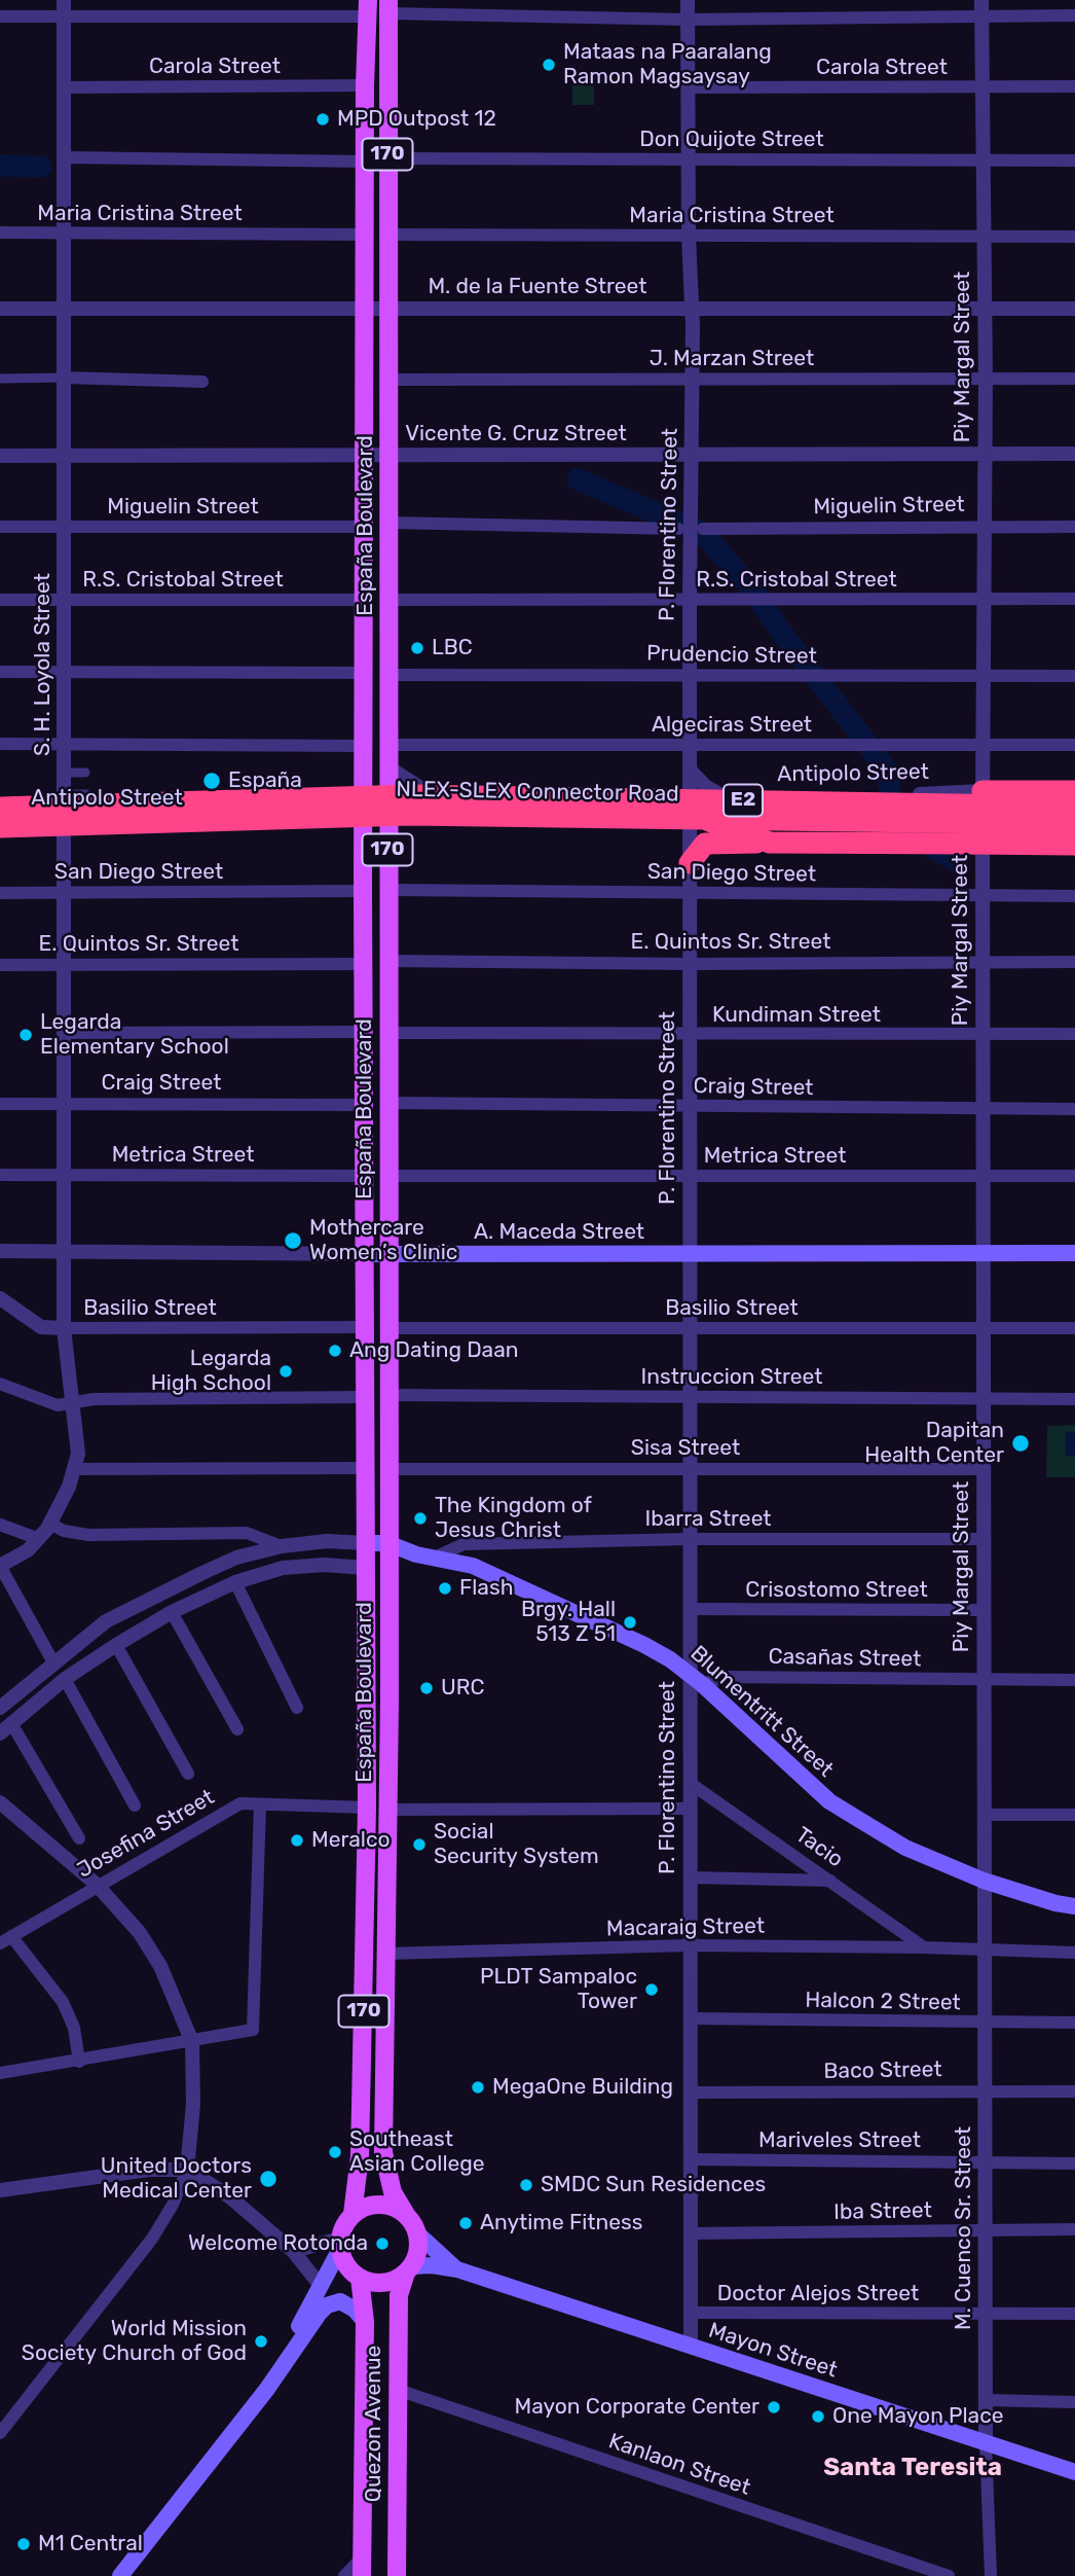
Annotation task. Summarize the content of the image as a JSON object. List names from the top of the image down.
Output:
{
  "streets": {
    "highway": ["NLEX-SLEX Connector Road", "E2"],
    "main road": [
      "170",
      "España Boulevard",
      "A. Maceda Street",
      "Blumentritt Street",
      "Mayon Street",
      "Quezon Avenue"
    ],
    "street": [
      "Carola Street",
      "Don Quijote Street",
      "Maria Cristina Street",
      "M. de la Fuente Street",
      "Piy Margal Street",
      "J. Marzan Street",
      "Vicente G. Cruz Street",
      "Miguelin Street",
      "P. Florentino Street",
      "R.S. Cristobal Street",
      "Prudencio Street",
      "S. H. Loyola Street",
      "Algeciras Street",
      "Antipolo Street",
      "San Diego Street",
      "E. Quintos Sr. Street",
      "Kundiman Street",
      "Craig Street",
      "Metrica Street",
      "Basilio Street",
      "Instruccion Street",
      "Sisa Street",
      "Ibarra Street",
      "Crisostomo Street",
      "Casañas Street",
      "Josefina Street",
      "Tacio",
      "Macaraig Street",
      "Halcon 2 Street",
      "Baco Street",
      "Mariveles Street",
      "Iba Street",
      "M. Cuenco Sr. Street",
      "Doctor Alejos Street",
      "Kanlaon Street"
    ]
  },
  "crossings": [
    ["Carola Street", "Piy Margal Street"],
    ["Carola Street", "P. Florentino Street"],
    ["Carola Street", "España Boulevard"],
    ["Carola Street", "S. H. Loyola Street"],
    ["Don Quijote Street", "Piy Margal Street"],
    ["Don Quijote Street", "P. Florentino Street"],
    ["Don Quijote Street", "España Boulevard"],
    ["170", "España Boulevard"],
    ["170", "Mayon Street"],
    ["170", "Quezon Avenue"],
    ["Maria Cristina Street", "Piy Margal Street"],
    ["Maria Cristina Street", "P. Florentino Street"],
    ["Maria Cristina Street", "España Boulevard"],
    ["Maria Cristina Street", "S. H. Loyola Street"],
    ["M. de la Fuente Street", "Piy Margal Street"],
    ["M. de la Fuente Street", "P. Florentino Street"],
    ["M. de la Fuente Street", "España Boulevard"],
    ["M. de la Fuente Street", "S. H. Loyola Street"],
    ["Piy Margal Street", "J. Marzan Street"],
    ["Piy Margal Street", "Vicente G. Cruz Street"],
    ["Piy Margal Street", "Miguelin Street"],
    ["Piy Margal Street", "R.S. Cristobal Street"],
    ["Piy Margal Street", "Prudencio Street"],
    ["Piy Margal Street", "Algeciras Street"],
    ["Piy Margal Street", "Antipolo Street"],
    ["Piy Margal Street", "San Diego Street"],
    ["Piy Margal Street", "E. Quintos Sr. Street"],
    ["Piy Margal Street", "Kundiman Street"],
    ["Piy Margal Street", "Craig Street"],
    ["Piy Margal Street", "Metrica Street"],
    ["Piy Margal Street", "A. Maceda Street"],
    ["Piy Margal Street", "Basilio Street"],
    ["Piy Margal Street", "Instruccion Street"],
    ["Piy Margal Street", "Sisa Street"],
    ["Piy Margal Street", "Ibarra Street"],
    ["Piy Margal Street", "Crisostomo Street"],
    ["Piy Margal Street", "Casañas Street"],
    ["Piy Margal Street", "Blumentritt Street"],
    ["Piy Margal Street", "M. Cuenco Sr. Street"],
    ["J. Marzan Street", "P. Florentino Street"],
    ["J. Marzan Street", "España Boulevard"],
    ["Vicente G. Cruz Street", "P. Florentino Street"],
    ["Vicente G. Cruz Street", "España Boulevard"],
    ["Vicente G. Cruz Street", "S. H. Loyola Street"],
    ["Miguelin Street", "España Boulevard"],
    ["Miguelin Street", "S. H. Loyola Street"],
    ["P. Florentino Street", "R.S. Cristobal Street"],
    ["P. Florentino Street", "Prudencio Street"],
    ["P. Florentino Street", "Algeciras Street"],
    ["P. Florentino Street", "Antipolo Street"],
    ["P. Florentino Street", "San Diego Street"],
    ["P. Florentino Street", "E. Quintos Sr. Street"],
    ["P. Florentino Street", "Kundiman Street"],
    ["P. Florentino Street", "Craig Street"],
    ["P. Florentino Street", "Metrica Street"],
    ["P. Florentino Street", "A. Maceda Street"],
    ["P. Florentino Street", "Basilio Street"],
    ["P. Florentino Street", "Instruccion Street"],
    ["P. Florentino Street", "Sisa Street"],
    ["P. Florentino Street", "Ibarra Street"],
    ["P. Florentino Street", "Crisostomo Street"],
    ["P. Florentino Street", "Casañas Street"],
    ["P. Florentino Street", "Blumentritt Street"],
    ["P. Florentino Street", "Tacio"],
    ["P. Florentino Street", "Macaraig Street"],
    ["P. Florentino Street", "Halcon 2 Street"],
    ["P. Florentino Street", "Baco Street"],
    ["P. Florentino Street", "Mariveles Street"],
    ["P. Florentino Street", "Iba Street"],
    ["P. Florentino Street", "Doctor Alejos Street"],
    ["P. Florentino Street", "Mayon Street"],
    ["España Boulevard", "R.S. Cristobal Street"],
    ["España Boulevard", "Prudencio Street"],
    ["España Boulevard", "Algeciras Street"],
    ["España Boulevard", "Antipolo Street"],
    ["España Boulevard", "San Diego Street"],
    ["España Boulevard", "E. Quintos Sr. Street"],
    ["España Boulevard", "Kundiman Street"],
    ["España Boulevard", "Craig Street"],
    ["España Boulevard", "Metrica Street"],
    ["España Boulevard", "A. Maceda Street"],
    ["España Boulevard", "Basilio Street"],
    ["España Boulevard", "Instruccion Street"],
    ["España Boulevard", "Sisa Street"],
    ["España Boulevard", "Blumentritt Street"],
    ["España Boulevard", "Josefina Street"],
    ["España Boulevard", "Macaraig Street"],
    ["España Boulevard", "Mayon Street"],
    ["España Boulevard", "Quezon Avenue"],
    ["R.S. Cristobal Street", "S. H. Loyola Street"],
    ["S. H. Loyola Street", "Antipolo Street"],
    ["S. H. Loyola Street", "San Diego Street"],
    ["S. H. Loyola Street", "E. Quintos Sr. Street"],
    ["S. H. Loyola Street", "Craig Street"],
    ["S. H. Loyola Street", "Metrica Street"],
    ["S. H. Loyola Street", "A. Maceda Street"],
    ["S. H. Loyola Street", "Basilio Street"],
    ["Ibarra Street", "Blumentritt Street"],
    ["Casañas Street", "Blumentritt Street"],
    ["Blumentritt Street", "M. Cuenco Sr. Street"],
    ["Tacio", "Macaraig Street"],
    ["Macaraig Street", "M. Cuenco Sr. Street"],
    ["Halcon 2 Street", "M. Cuenco Sr. Street"],
    ["Baco Street", "M. Cuenco Sr. Street"],
    ["Mariveles Street", "M. Cuenco Sr. Street"],
    ["Iba Street", "M. Cuenco Sr. Street"],
    ["M. Cuenco Sr. Street", "Doctor Alejos Street"],
    ["M. Cuenco Sr. Street", "Mayon Street"],
    ["Mayon Street", "Quezon Avenue"],
    ["Quezon Avenue", "Kanlaon Street"]
  ],
  "districts": ["Santa Teresita"],
  "places": [
    "Mataas na Paaralang Ramon Magsaysay",
    "MPD Outpost 12",
    "LBC",
    "España",
    "Legarda Elementary School",
    "Mothercare Women’s Clinic",
    "Ang Dating Daan",
    "Legarda High School",
    "Dapitan Health Center",
    "The Kingdom of Jesus Christ",
    "Flash",
    "Brgy. Hall 513 Z 51",
    "URC",
    "Meralco",
    "Social Security System",
    "PLDT Sampaloc Tower",
    "MegaOne Building",
    "Southeast Asian College",
    "United Doctors Medical Center",
    "SMDC Sun Residences",
    "Anytime Fitness",
    "Welcome Rotonda",
    "World Mission Society Church of God",
    "Mayon Corporate Center",
    "One Mayon Place",
    "M1 Central"
  ]
}
